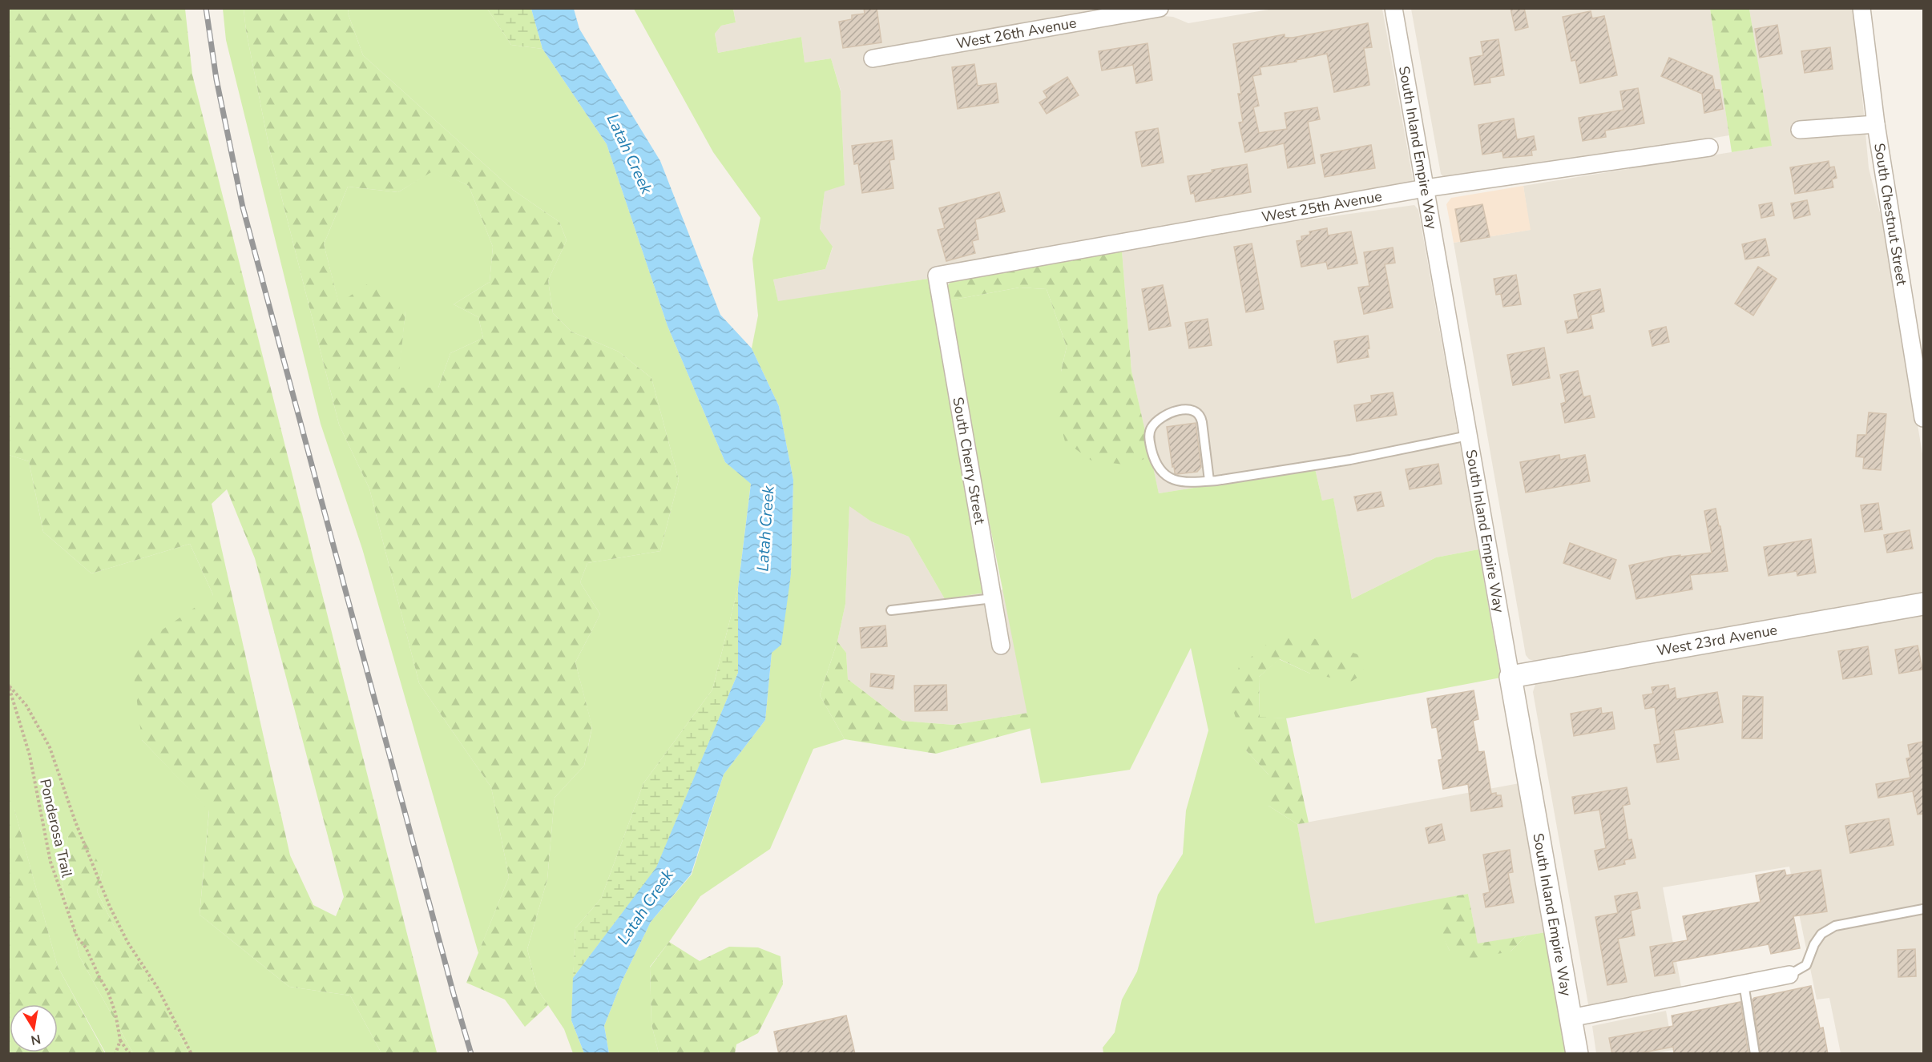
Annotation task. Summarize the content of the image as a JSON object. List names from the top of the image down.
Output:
{
  "streets": {
    "street": [
      "West 26th Avenue",
      "South Inland Empire Way",
      "West 25th Avenue",
      "South Chestnut Street",
      "South Cherry Street",
      "West 23rd Avenue"
    ],
    "path": ["Ponderosa Trail"]
  },
  "crossings": [
    ["South Inland Empire Way", "West 25th Avenue"],
    ["South Inland Empire Way", "West 23rd Avenue"],
    ["West 25th Avenue", "South Cherry Street"]
  ],
  "water": ["Latah Creek"],
  "north": "bottom"
}
